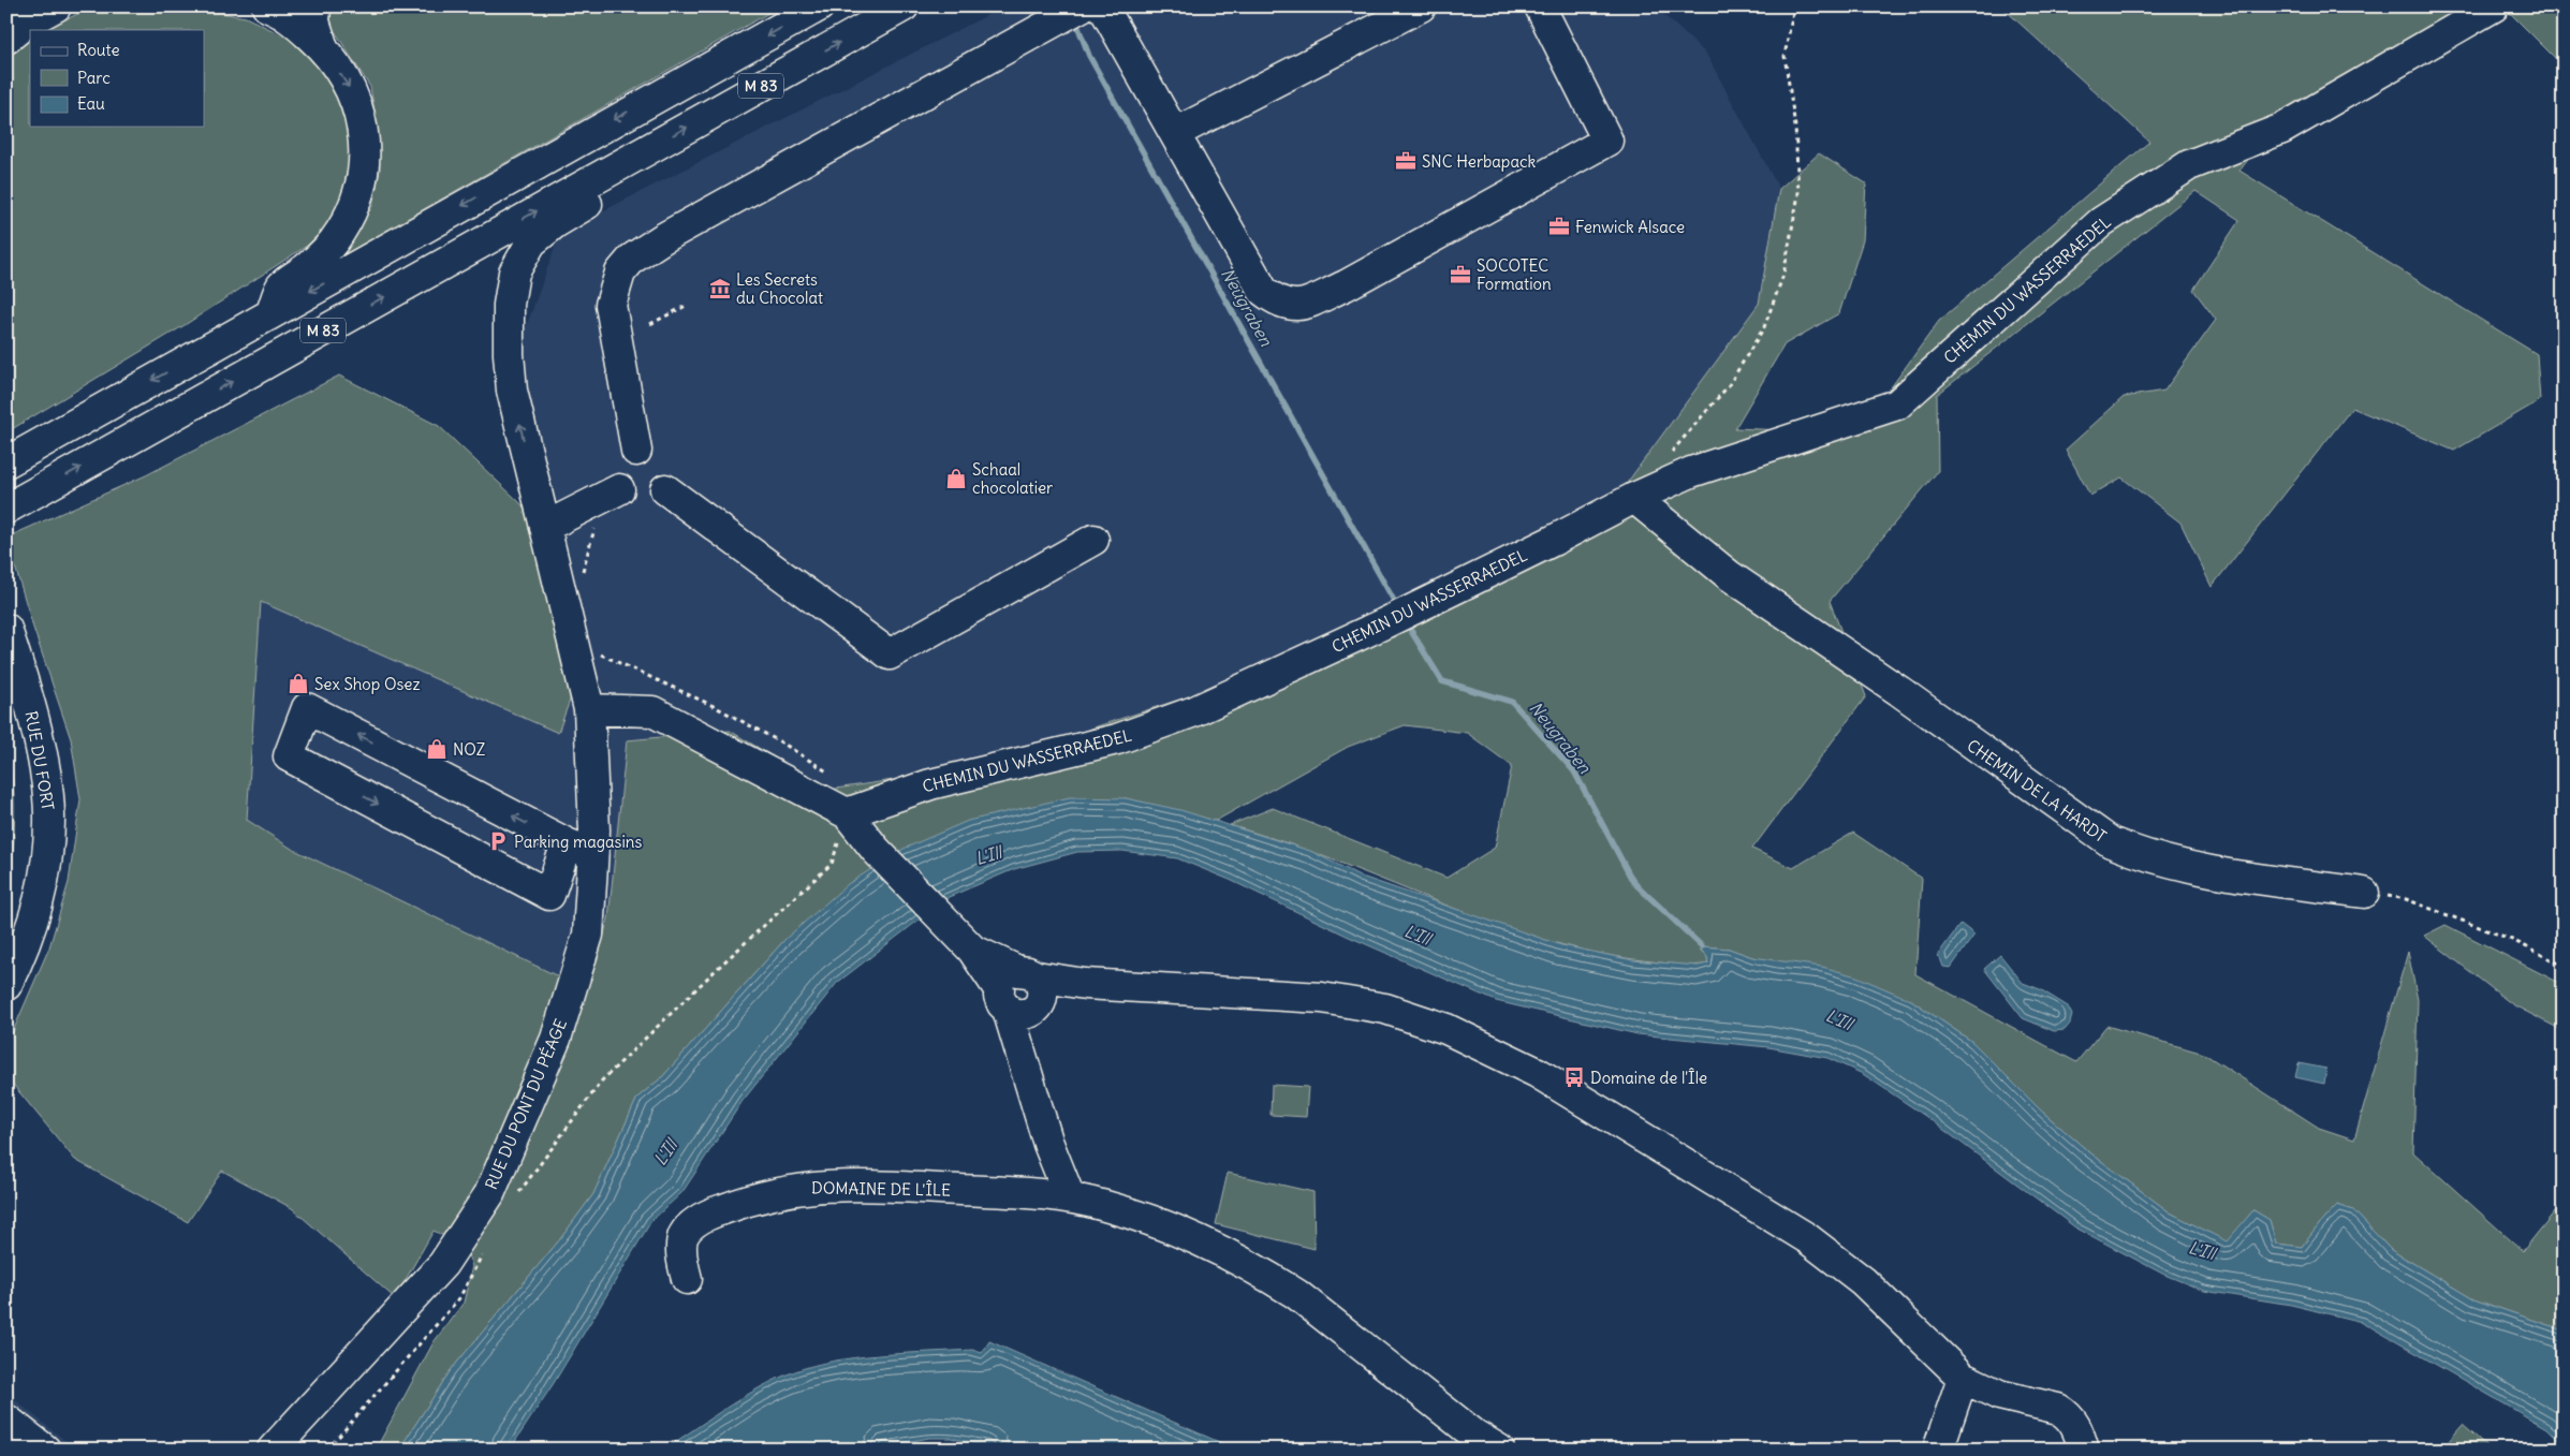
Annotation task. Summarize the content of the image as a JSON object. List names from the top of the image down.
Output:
{
  "streets": {
    "main road": [
      "M 83",
      "CHEMIN DU WASSERRAEDEL",
      "RUE DU FORT",
      "CHEMIN DE LA HARDT",
      "RUE DU PONT DU PÉAGE",
      "DOMAINE DE L'ÎLE"
    ]
  },
  "crossings": [
    ["M 83", "RUE DU PONT DU PÉAGE"],
    ["CHEMIN DU WASSERRAEDEL", "CHEMIN DE LA HARDT"]
  ],
  "water": ["Neugraben", "L'Ill"],
  "places": {
    "office": ["SNC Herbapack", "Fenwick Alsace", "SOCOTEC Formation"],
    "museum": ["Les Secrets du Chocolat"],
    "shop": ["Schaal chocolatier", "Sex Shop Osez", "NOZ"],
    "parking": ["Parking magasins"],
    "bus stop": ["Domaine de l'Île"]
  },
  "legend": ["Route", "Parc", "Eau"]
}
